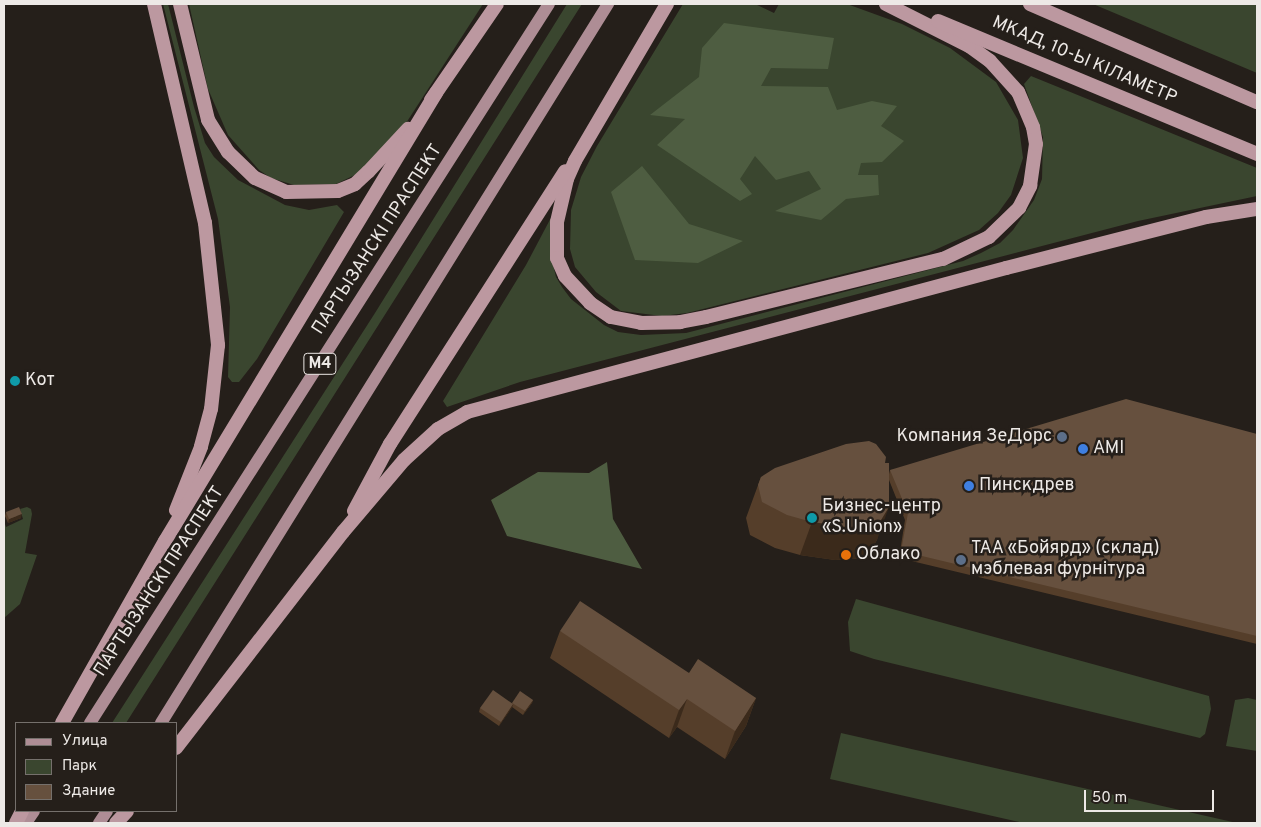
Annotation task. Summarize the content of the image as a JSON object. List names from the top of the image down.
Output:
{
  "streets": {
    "highway": ["МКАД, 10-Ы КІЛАМЕТР"],
    "main road": ["ПАРТЫЗАНСКІ ПРАСПЕКТ", "М4"]
  },
  "places": [
    "Кот",
    "Компания ЗеДорс",
    "AMI",
    "Пинскдрев",
    "Бизнес-центр «S.Union»",
    "Облако",
    "ТАА «Бойярд» (склад) мэблевая фурнітура"
  ],
  "legend": ["Улица", "Парк", "Здание"],
  "scale_bar": "50 m"
}
